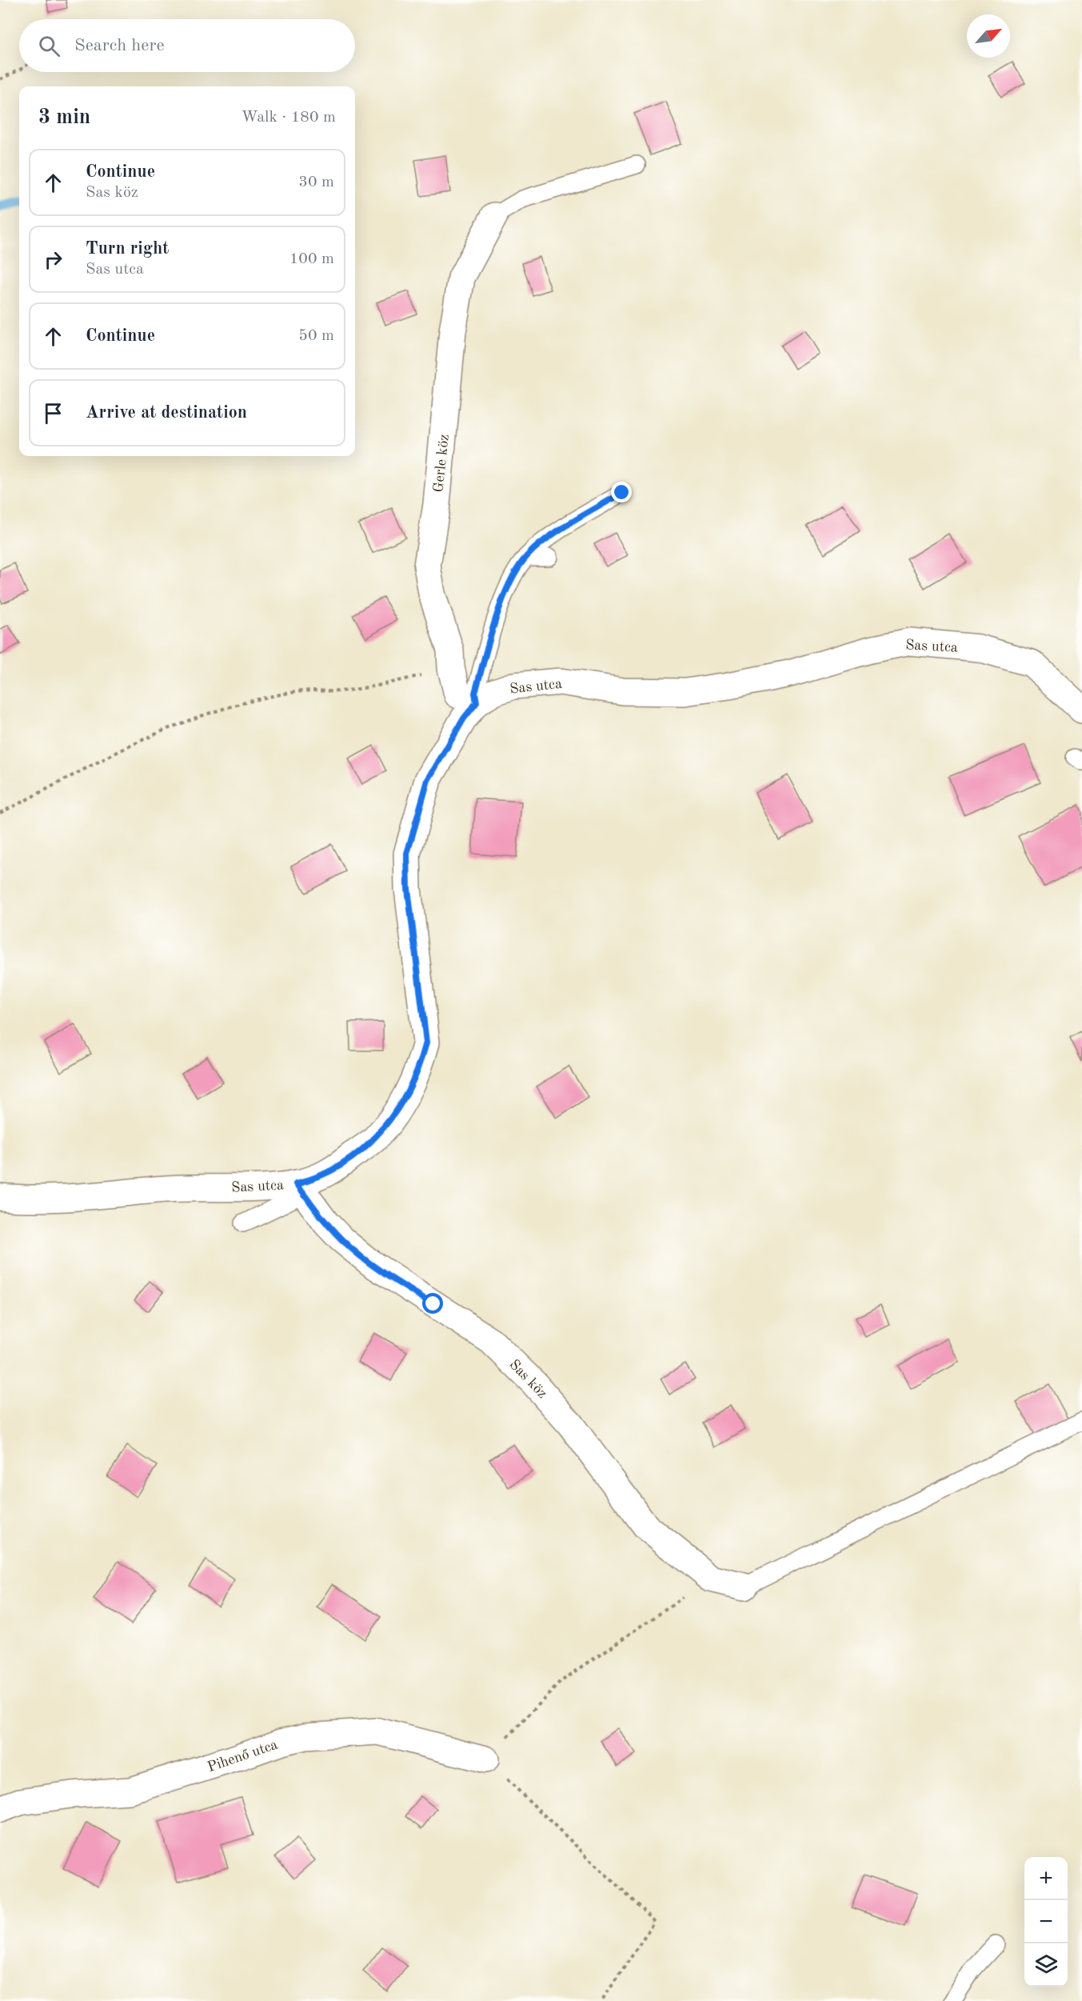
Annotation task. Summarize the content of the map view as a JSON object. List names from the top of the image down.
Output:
{
  "streets": {
    "street": [
      "Gerle köz",
      "Sas utca",
      "Sas köz",
      "Pihenő utca"
    ]
  },
  "crossings": [
    ["Gerle köz", "Sas utca"],
    ["Sas utca", "Sas köz"]
  ],
  "north": "top right",
  "page": {
    "search": "Search here",
    "heading": ["3 min", "Walk · 180 m"],
    "list": [
      ["Continue", "Sas köz", "30 m"],
      ["Turn right", "Sas utca", "100 m"],
      ["Continue", "50 m"],
      "Arrive at destination"
    ],
    "map_buttons": ["+", "−"]
  }
}
